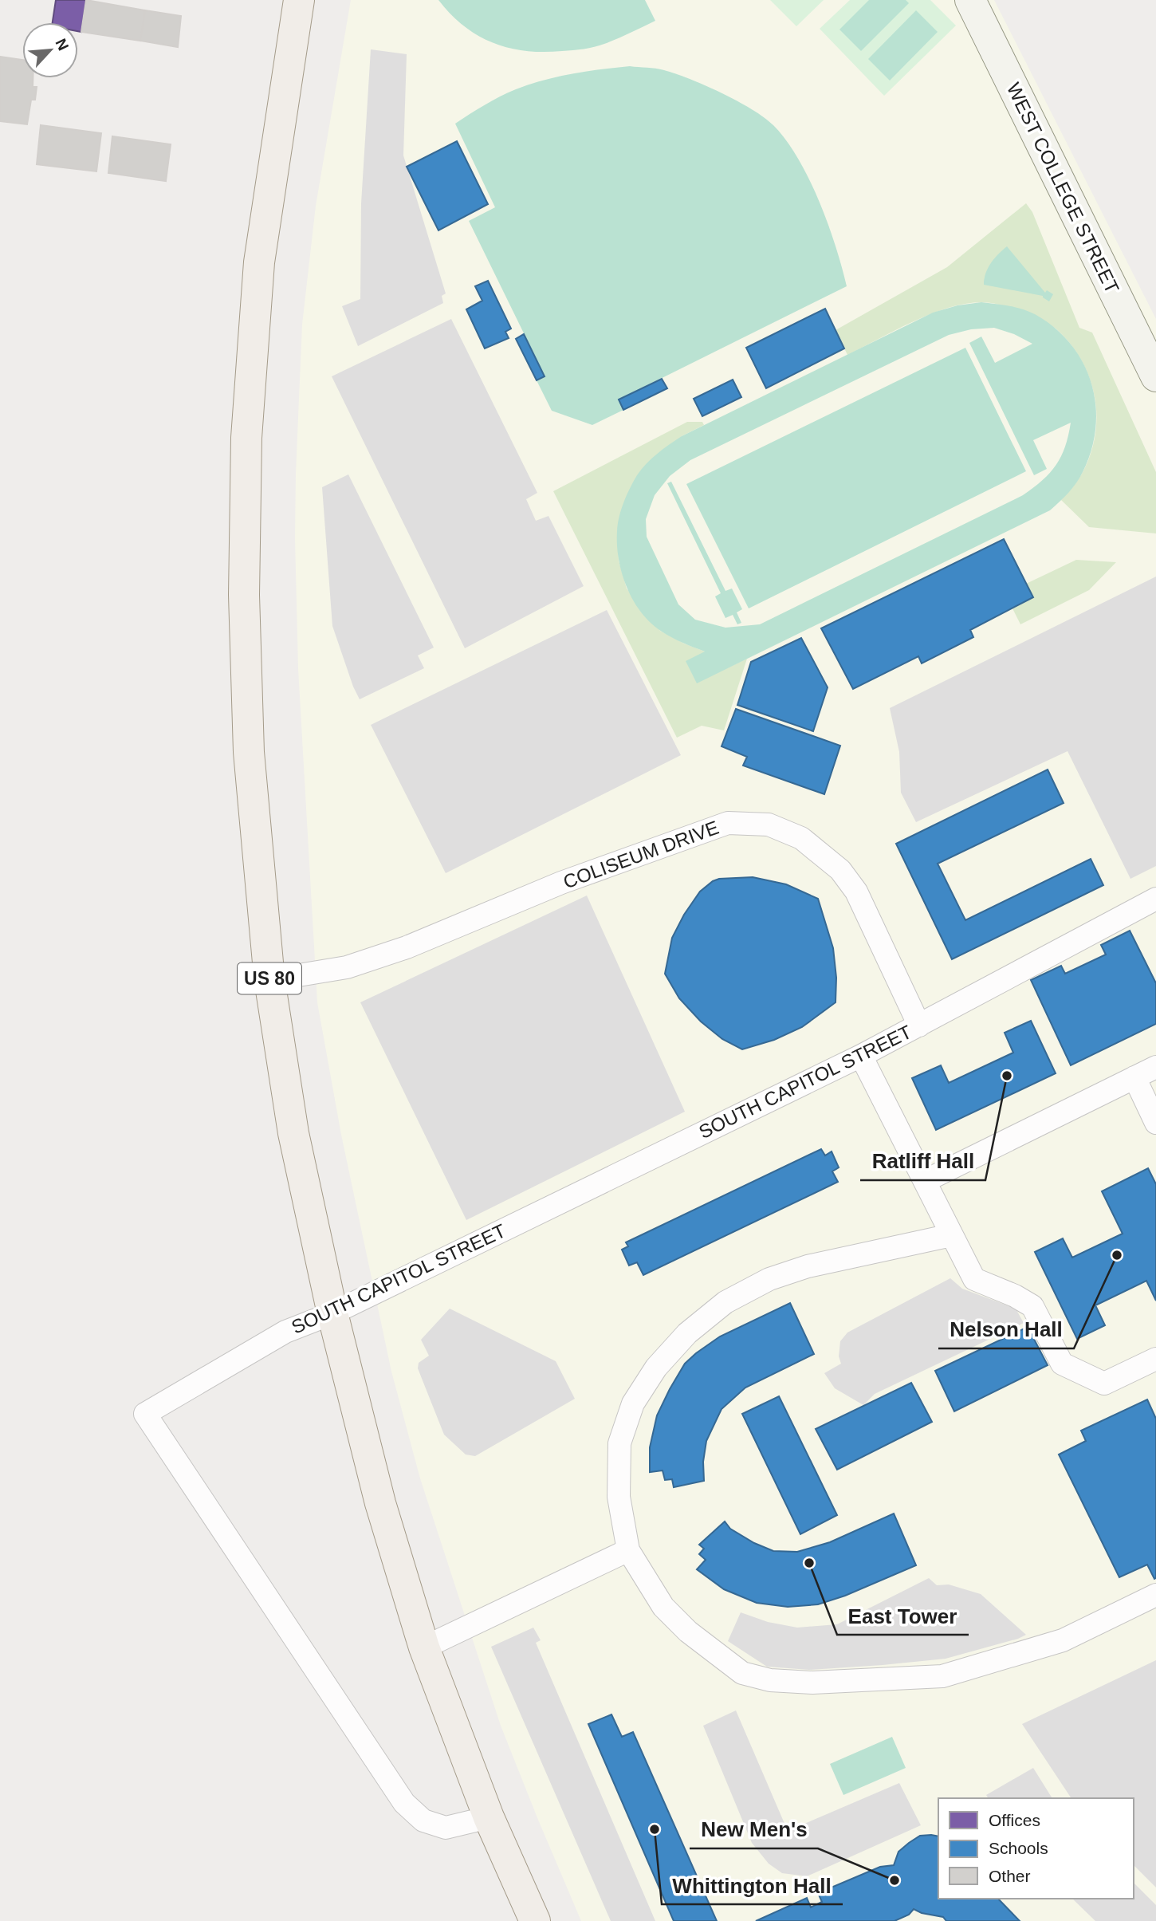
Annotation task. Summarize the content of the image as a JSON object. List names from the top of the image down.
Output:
{
  "streets": {
    "main road": ["US 80"],
    "street": ["WEST COLLEGE STREET", "COLISEUM DRIVE", "SOUTH CAPITOL STREET"]
  },
  "crossings": [
    ["COLISEUM DRIVE", "US 80"],
    ["COLISEUM DRIVE", "SOUTH CAPITOL STREET"],
    ["US 80", "SOUTH CAPITOL STREET"]
  ],
  "places": [
    "Ratliff Hall",
    "Nelson Hall",
    "East Tower",
    "Whittington Hall",
    "New Men's"
  ],
  "legend": ["Offices", "Schools", "Other"],
  "north": "top right"
}
